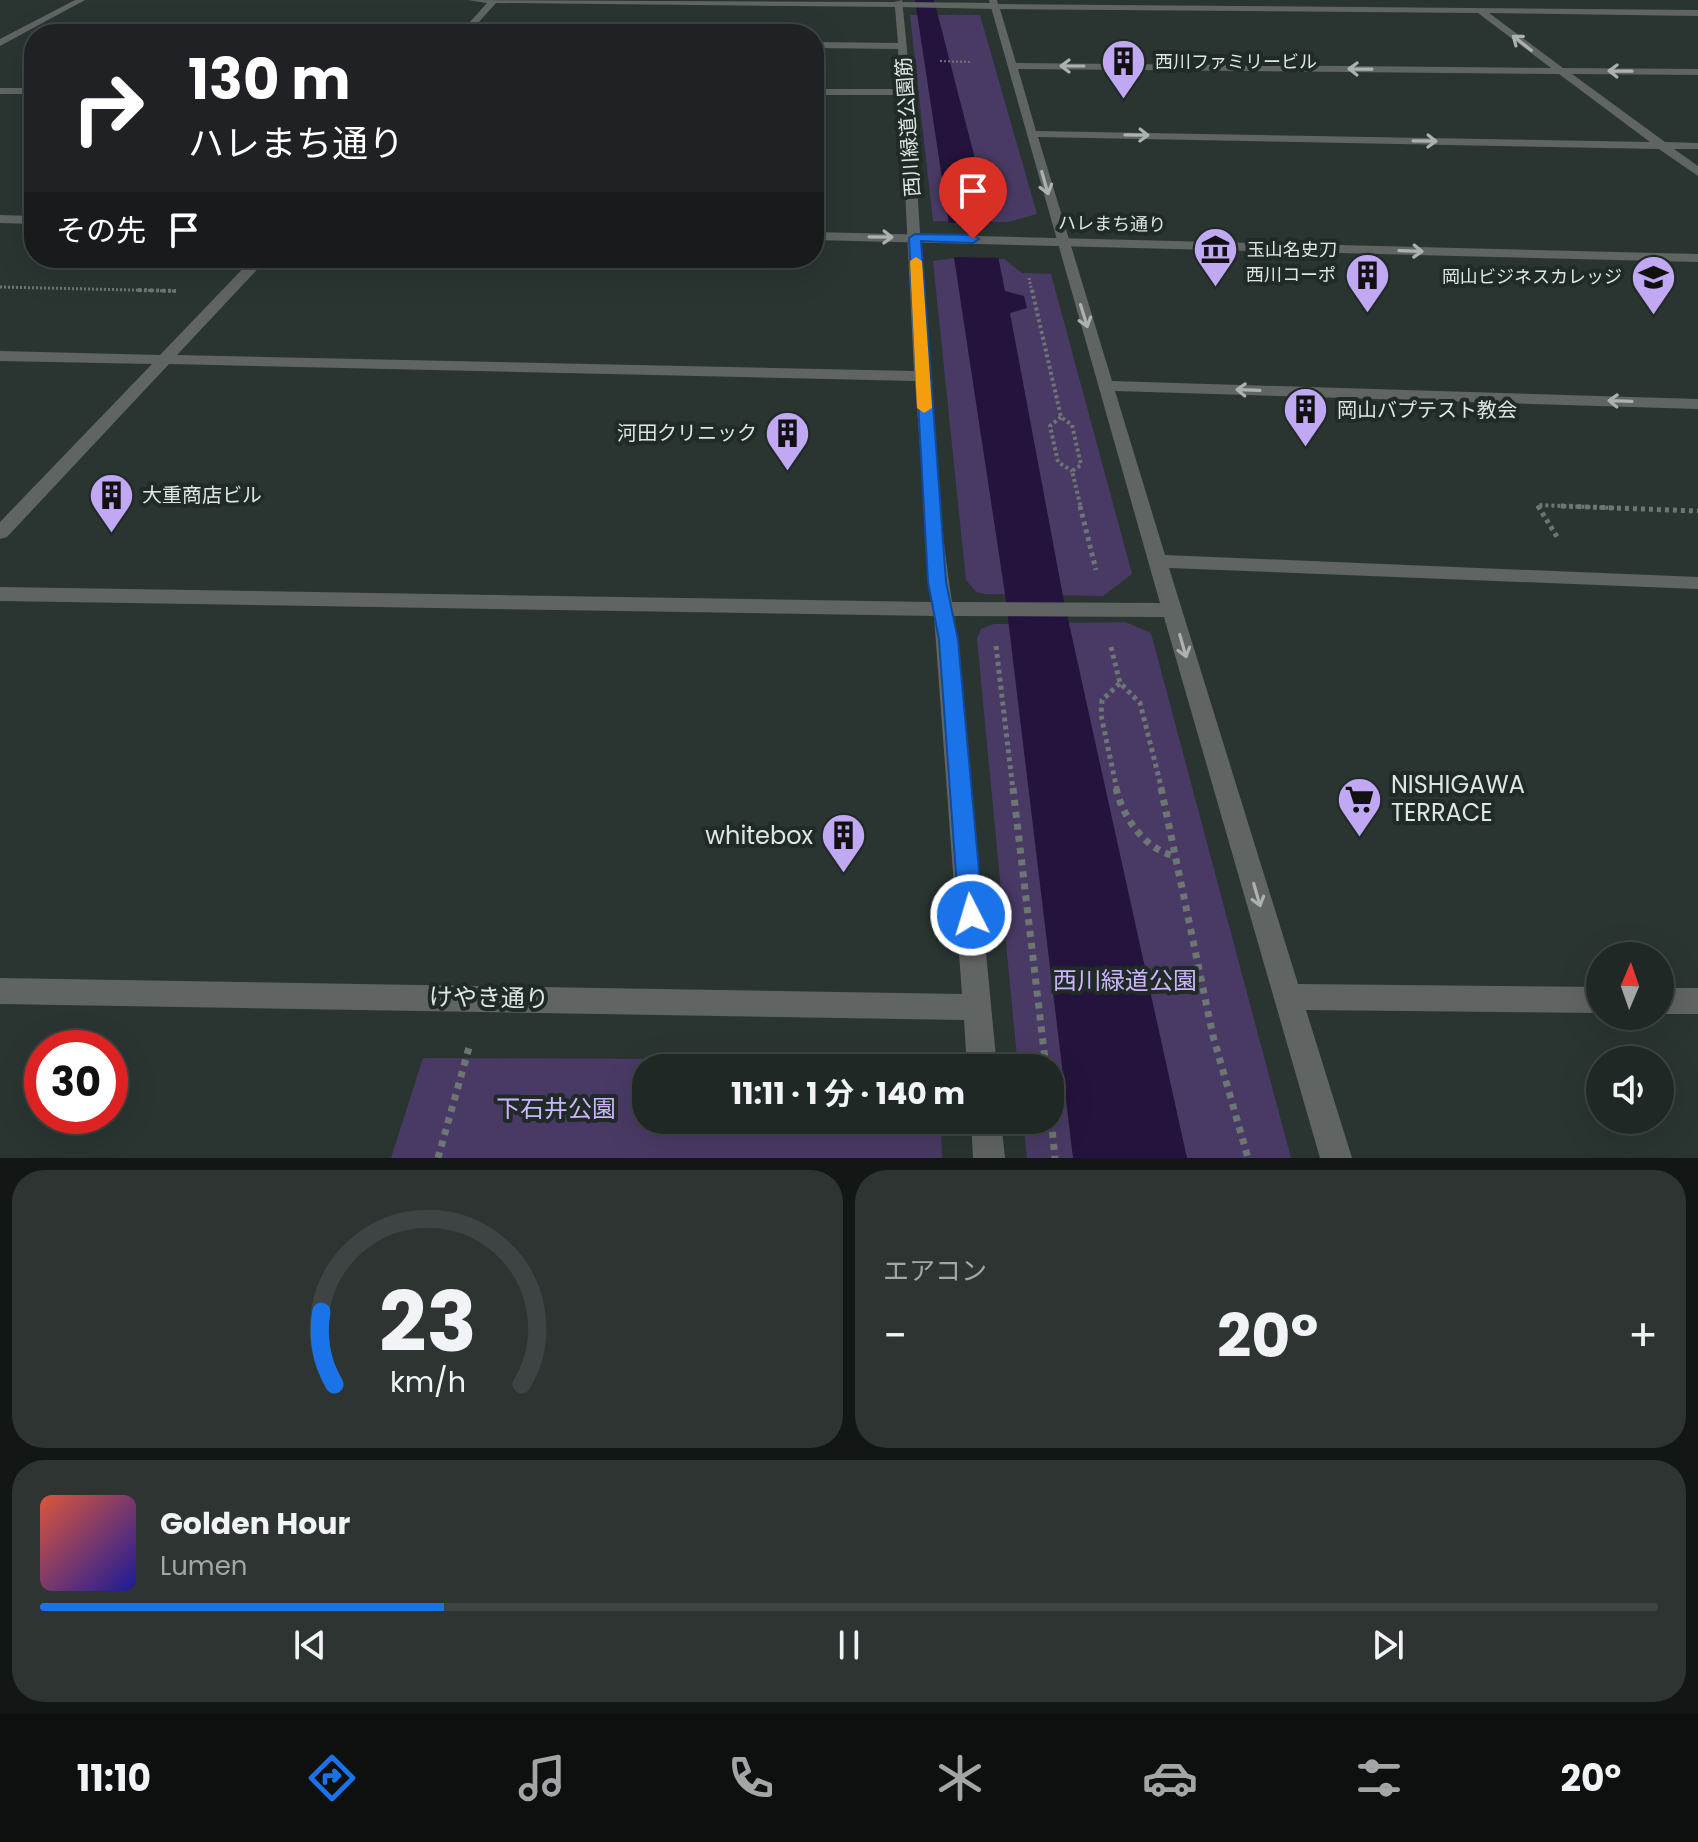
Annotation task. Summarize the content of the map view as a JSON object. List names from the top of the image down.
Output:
{
  "streets": {
    "street": ["西川緑道公園筋", "ハレまち通り", "けやき通り"]
  },
  "crossings": [
    ["西川緑道公園筋", "ハレまち通り"],
    ["西川緑道公園筋", "けやき通り"]
  ],
  "parks": ["西川緑道公園", "下石井公園"],
  "places": {
    "building": [
      "西川ファミリービル",
      "西川コーポ",
      "岡山バプテスト教会",
      "河田クリニック",
      "大重商店ビル",
      "whitebox"
    ],
    "museum": ["玉山名史刀"],
    "school or university": ["岡山ビジネスカレッジ"],
    "supermarket": ["NISHIGAWA TERRACE"]
  },
  "north": "top",
  "page": {
    "turn": ["130 m", "ハレまち通り"],
    "then": "その先",
    "limit": "30",
    "trip": "11:11 · 1 分 · 140 m",
    "tile": "エアコン",
    "heat": ["−", "20°", "+"],
    "song": ["Golden Hour", "Lumen"],
    "tabs": ["11:10", "20°"],
    "gauge": ["23", "km/h"]
  }
}
